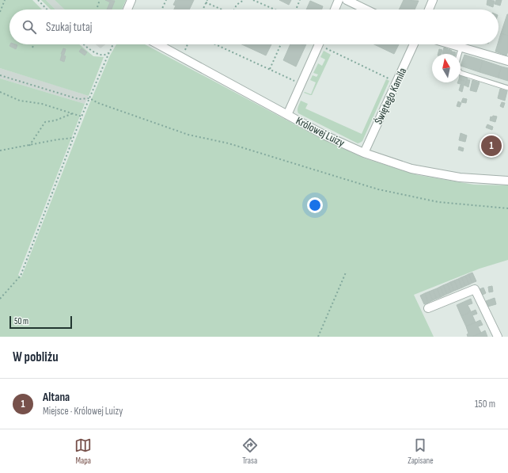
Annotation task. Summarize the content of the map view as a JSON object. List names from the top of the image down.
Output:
{
  "streets": {
    "street": ["Świętego Kamila", "Królowej Luizy"]
  },
  "crossings": [
    ["Świętego Kamila", "Królowej Luizy"]
  ],
  "scale_bar": "50 m",
  "north": "top",
  "page": {
    "search": "Szukaj tutaj",
    "pins": "1",
    "scale": "50 m",
    "heading": "W pobliżu",
    "list": [
      {
        "mark": "1",
        "name": "Altana",
        "note": "Miejsce · Królowej Luizy",
        "value": "150 m"
      }
    ],
    "nav": ["Mapa", "Trasa", "Zapisane"]
  }
}
